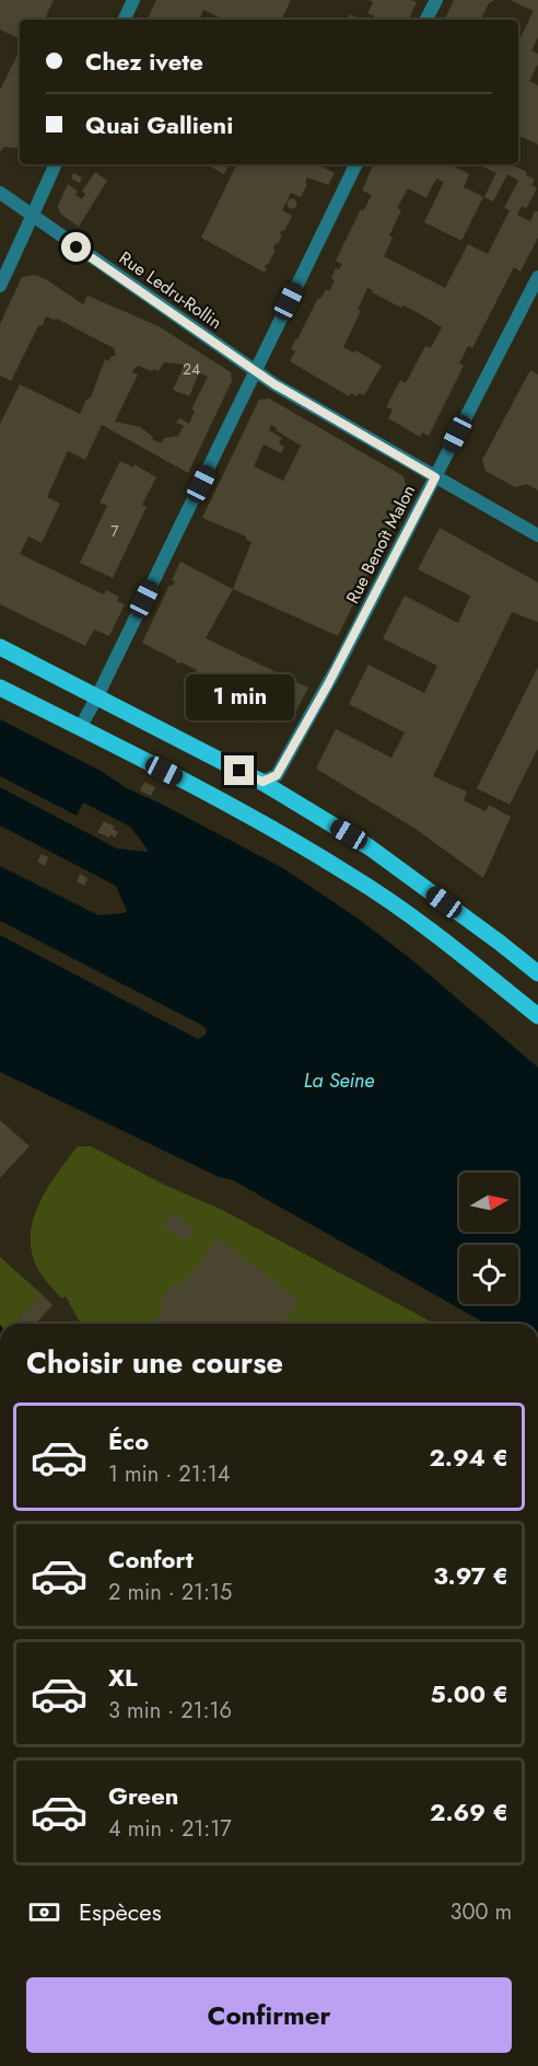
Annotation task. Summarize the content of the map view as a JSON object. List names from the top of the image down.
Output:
{
  "streets": {
    "street": ["Rue Ledru-Rollin", "Rue Benoît Malon"]
  },
  "crossings": [
    ["Rue Ledru-Rollin", "Rue Benoît Malon"]
  ],
  "water": ["La Seine"],
  "house_numbers": ["24", "7"],
  "north": "right",
  "page": {
    "banner": ["Chez ivete", "Quai Gallieni"],
    "bubble": "1 min",
    "heading": "Choisir une course",
    "list": [
      {
        "name": "Éco",
        "note": "1 min · 21:14",
        "value": "2.94 €"
      },
      {
        "name": "Confort",
        "note": "2 min · 21:15",
        "value": "3.97 €"
      },
      {
        "name": "XL",
        "note": "3 min · 21:16",
        "value": "5.00 €"
      },
      {
        "name": "Green",
        "note": "4 min · 21:17",
        "value": "2.69 €"
      }
    ],
    "pay": ["Espèces", "300 m"],
    "buttons": "Confirmer"
  }
}
